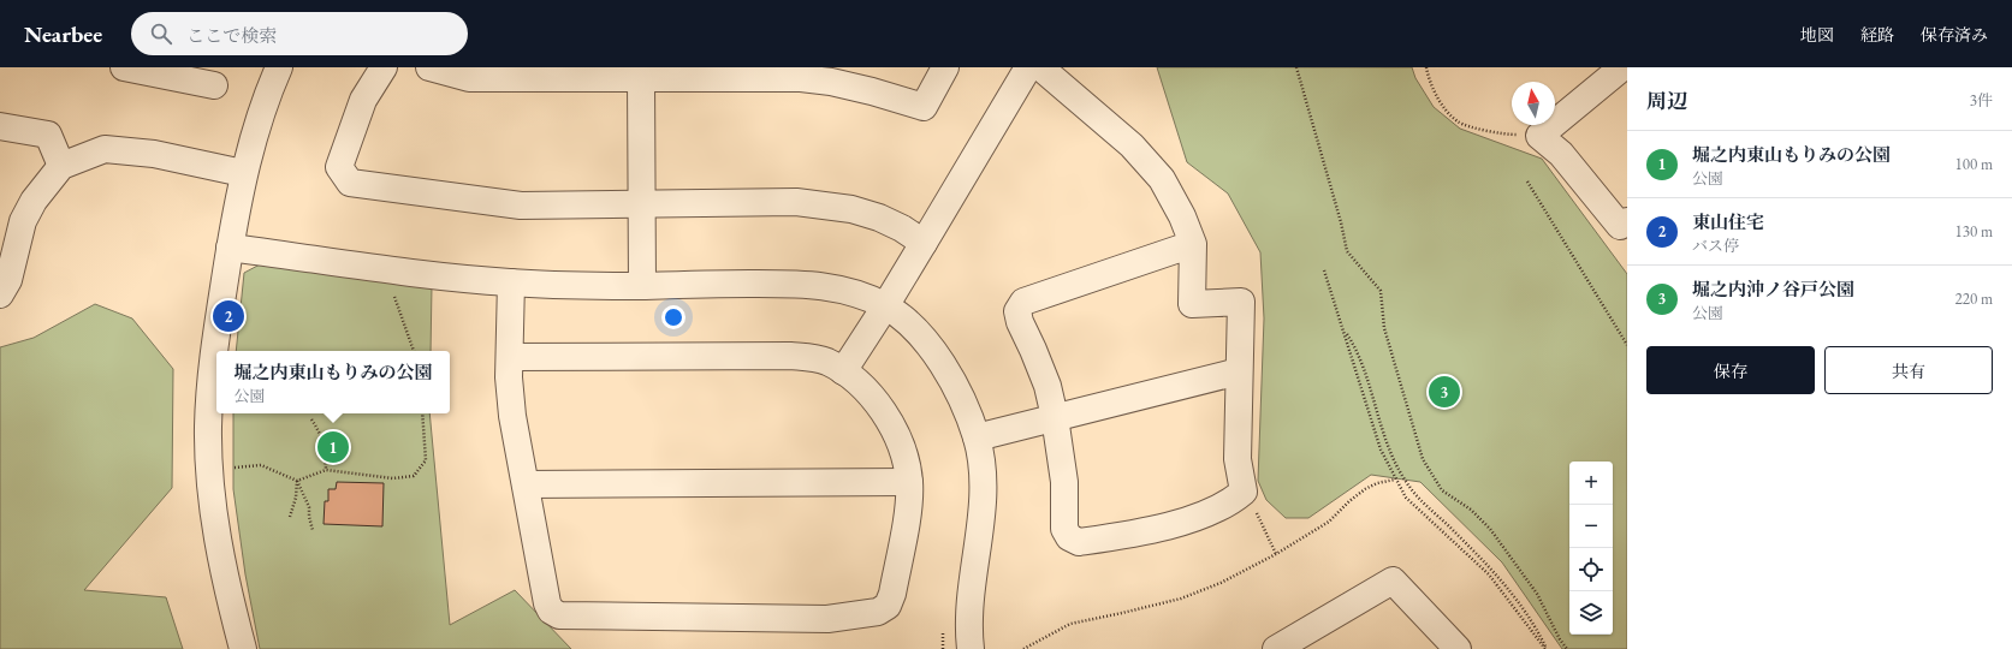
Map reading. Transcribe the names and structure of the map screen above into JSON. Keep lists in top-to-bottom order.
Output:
{
  "north": "top",
  "page": {
    "header": "Nearbee",
    "search": "ここで検索",
    "nav": ["地図", "経路", "保存済み"],
    "heading": ["周辺", "3件"],
    "list": [
      {
        "mark": "1",
        "name": "堀之内東山もりみの公園",
        "note": "公園",
        "value": "100 m"
      },
      {
        "mark": "2",
        "name": "東山住宅",
        "note": "バス停",
        "value": "130 m"
      },
      {
        "mark": "3",
        "name": "堀之内沖ノ谷戸公園",
        "note": "公園",
        "value": "220 m"
      }
    ],
    "pins": ["2", "3", "1"],
    "buttons": ["保存", "共有"],
    "popup": ["堀之内東山もりみの公園", "公園"],
    "map_buttons": ["+", "−"]
  }
}
